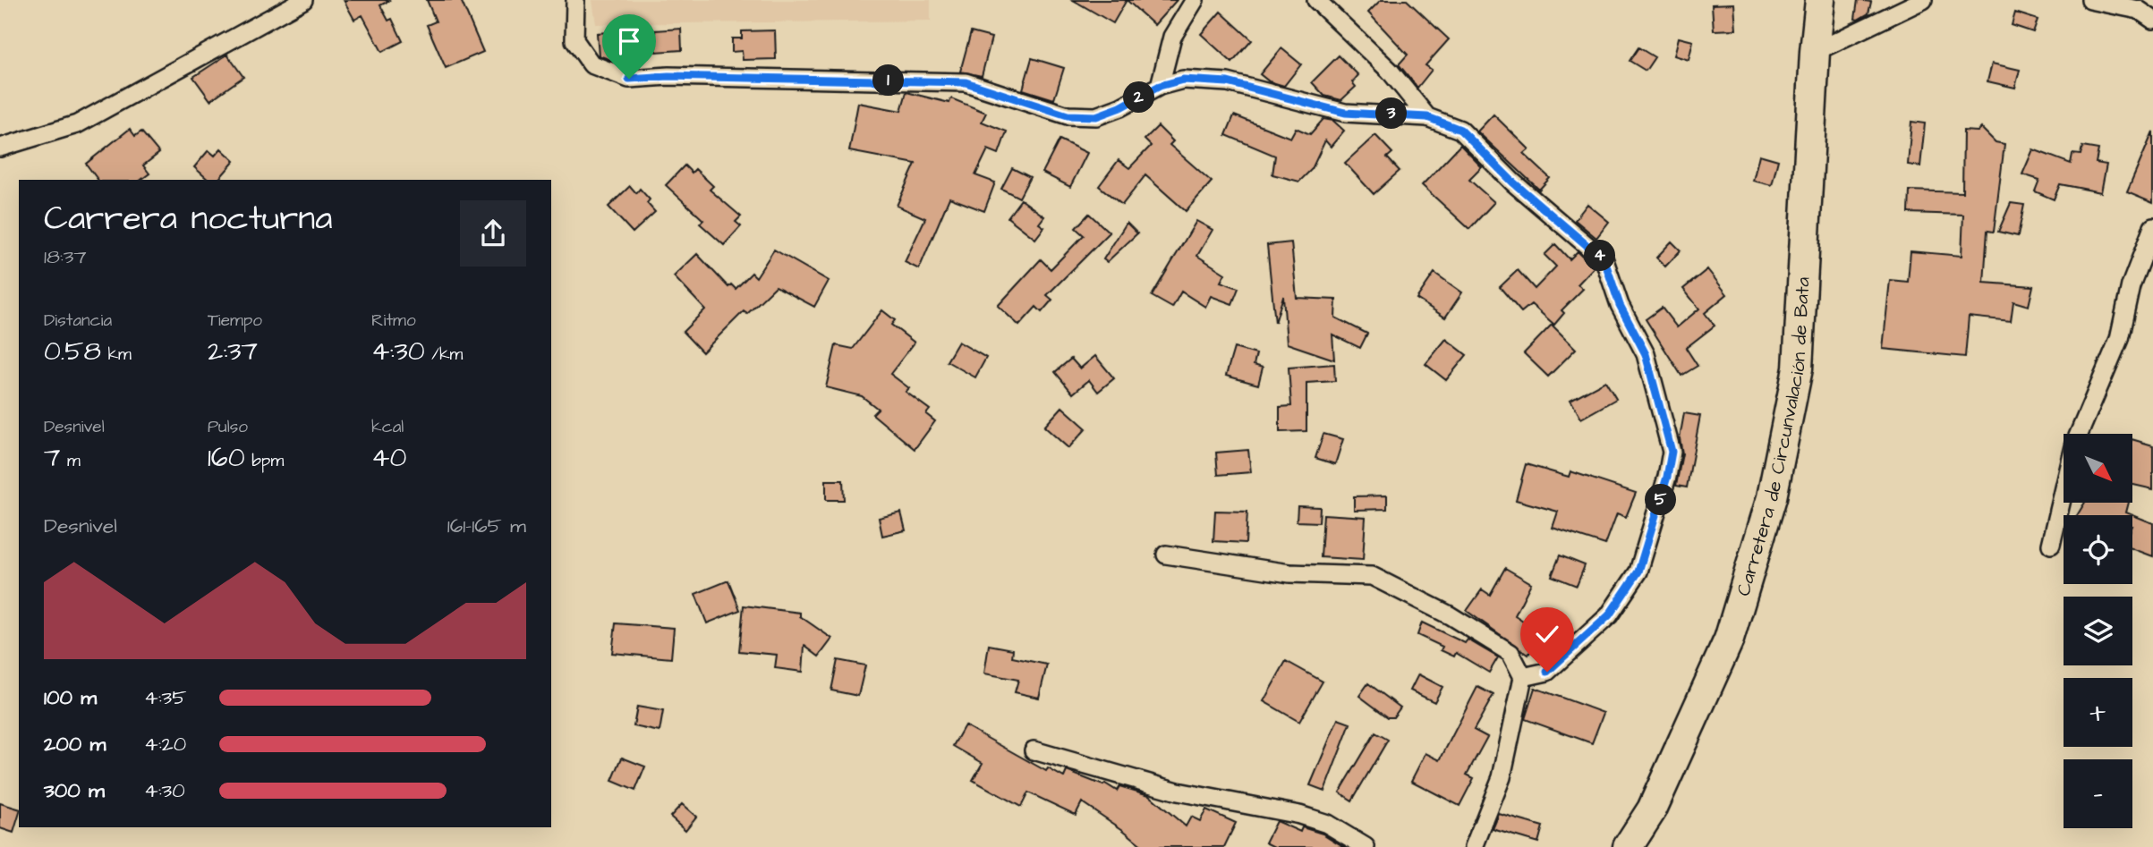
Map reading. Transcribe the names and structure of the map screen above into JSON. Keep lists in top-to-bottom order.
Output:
{
  "streets": {
    "main road": ["Carretera de Circunvalación de Bata"]
  },
  "north": "bottom right",
  "page": {
    "pins": [
      "1",
      "2",
      "3",
      "4",
      "5"
    ],
    "heading": ["Carrera nocturna", "18:37"],
    "stats": [
      ["Distancia", "0.58 km"],
      ["Tiempo", "2:37"],
      ["Ritmo", "4:30 /km"],
      ["Desnivel", "7 m"],
      ["Pulso", "160 bpm"],
      ["kcal", "40"]
    ],
    "map_buttons": ["+", "−"],
    "chart": ["Desnivel", "161–165 m"],
    "list": [
      {
        "name": "100 m",
        "note": "4:35"
      },
      {
        "name": "200 m",
        "note": "4:20"
      },
      {
        "name": "300 m",
        "note": "4:30"
      }
    ]
  }
}
